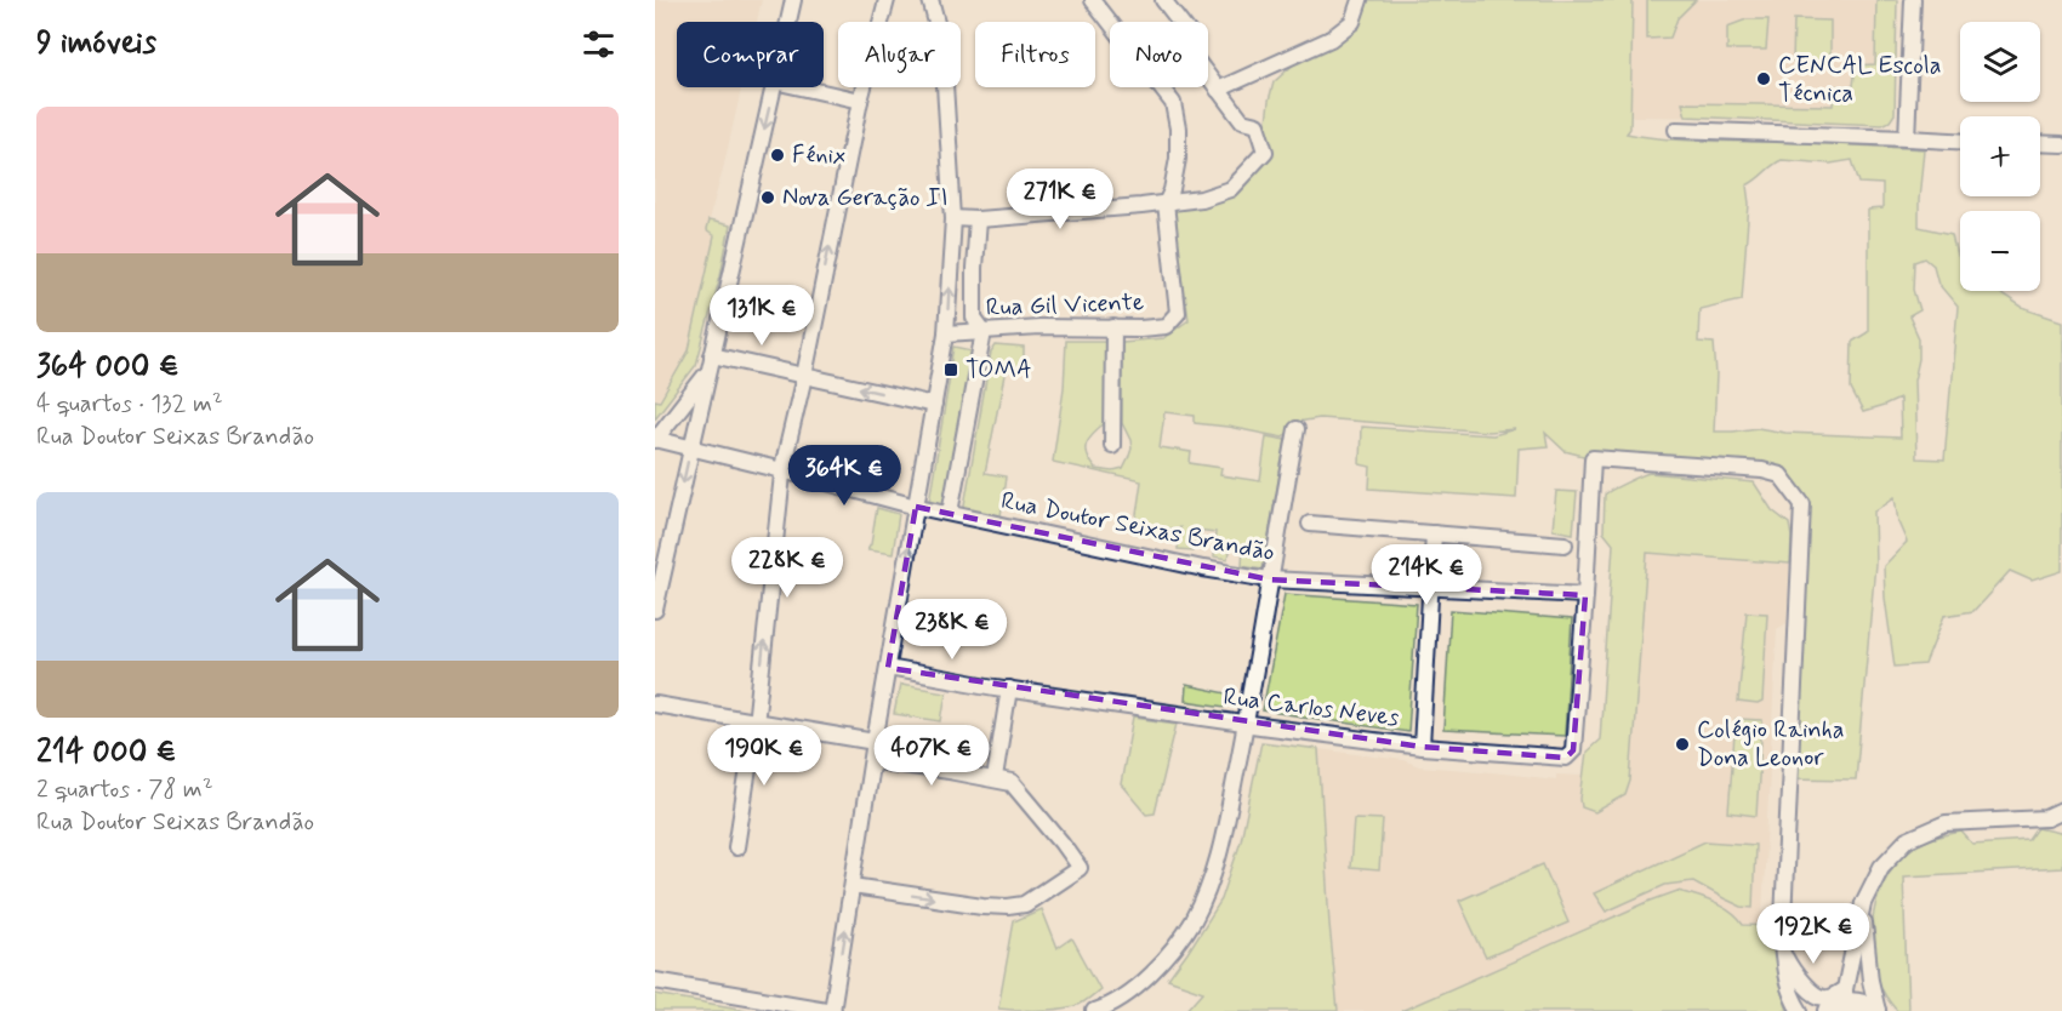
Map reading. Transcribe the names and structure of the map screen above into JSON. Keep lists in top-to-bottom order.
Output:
{
  "streets": {
    "street": ["Rua Gil Vicente", "Rua Doutor Seixas Brandão", "Rua Carlos Neves"]
  },
  "crossings": [
    ["Rua Doutor Seixas Brandão", "Rua Carlos Neves"]
  ],
  "places": {
    "other": [
      "CENCAL Escola Técnica",
      "Fénix",
      "Nova Geração II",
      "Colégio Rainha Dona Leonor"
    ],
    "transit": ["TOMA"]
  },
  "page": {
    "heading": "9 imóveis",
    "map_buttons": ["+", "−"],
    "chip": [
      "Comprar",
      "Alugar",
      "Filtros",
      "Novo"
    ],
    "list": [
      {
        "name": "364 000 €",
        "note": "4 quartos · 132 m² · Rua Doutor Seixas Brandão"
      },
      {
        "name": "214 000 €",
        "note": "2 quartos · 78 m² · Rua Doutor Seixas Brandão"
      }
    ],
    "price": [
      "271K €",
      "131K €",
      "364K €",
      "228K €",
      "214K €",
      "238K €",
      "190K €",
      "407K €",
      "192K €"
    ]
  }
}
